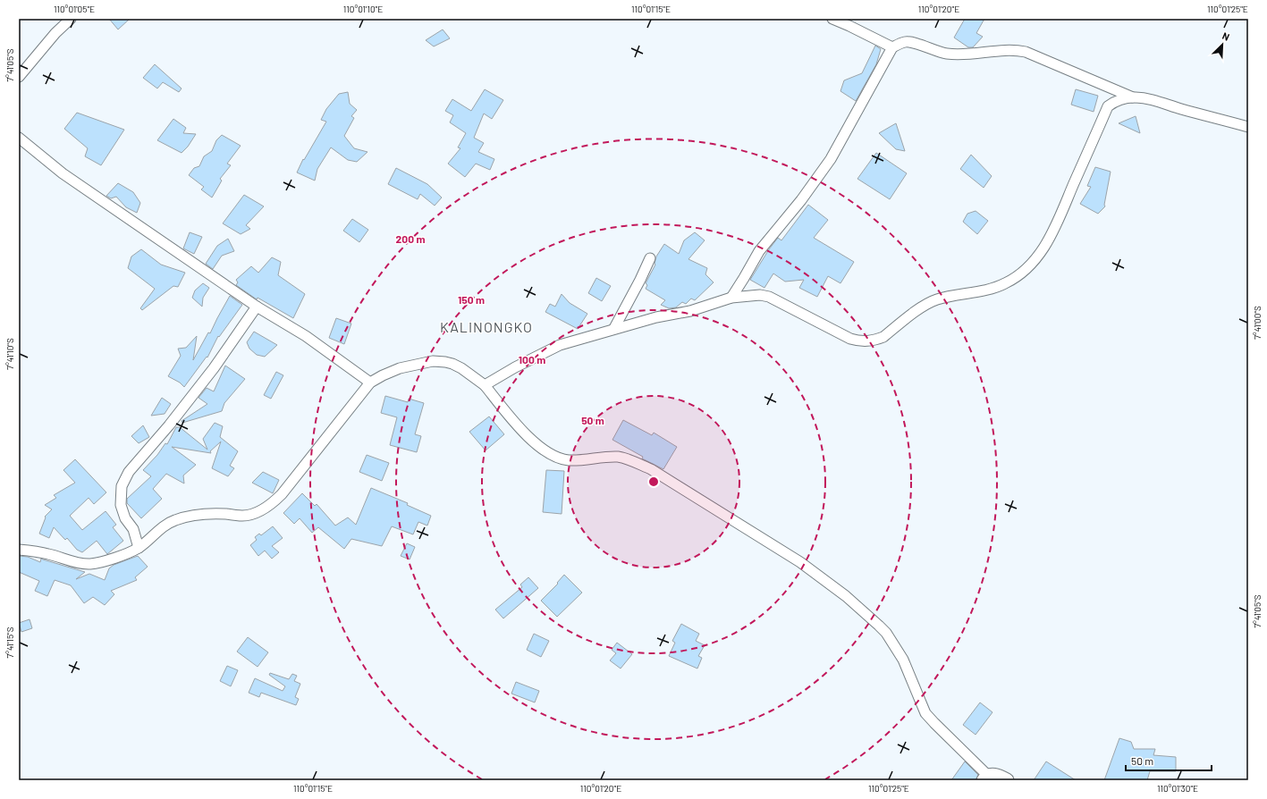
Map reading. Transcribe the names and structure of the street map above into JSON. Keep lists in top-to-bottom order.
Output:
{
  "districts": ["KALINONGKO"],
  "scale_bar": "50 m",
  "north": "top right",
  "coordinates": [
    "110°01'05\"E",
    "110°01'10\"E",
    "110°01'15\"E",
    "110°01'20\"E",
    "110°01'25\"E",
    "7°41'05\"S",
    "7°41'00\"S",
    "7°41'10\"S",
    "7°41'15\"S",
    "110°01'30\"E"
  ],
  "rings": [
    "200 m",
    "150 m",
    "100 m",
    "50 m"
  ]
}
